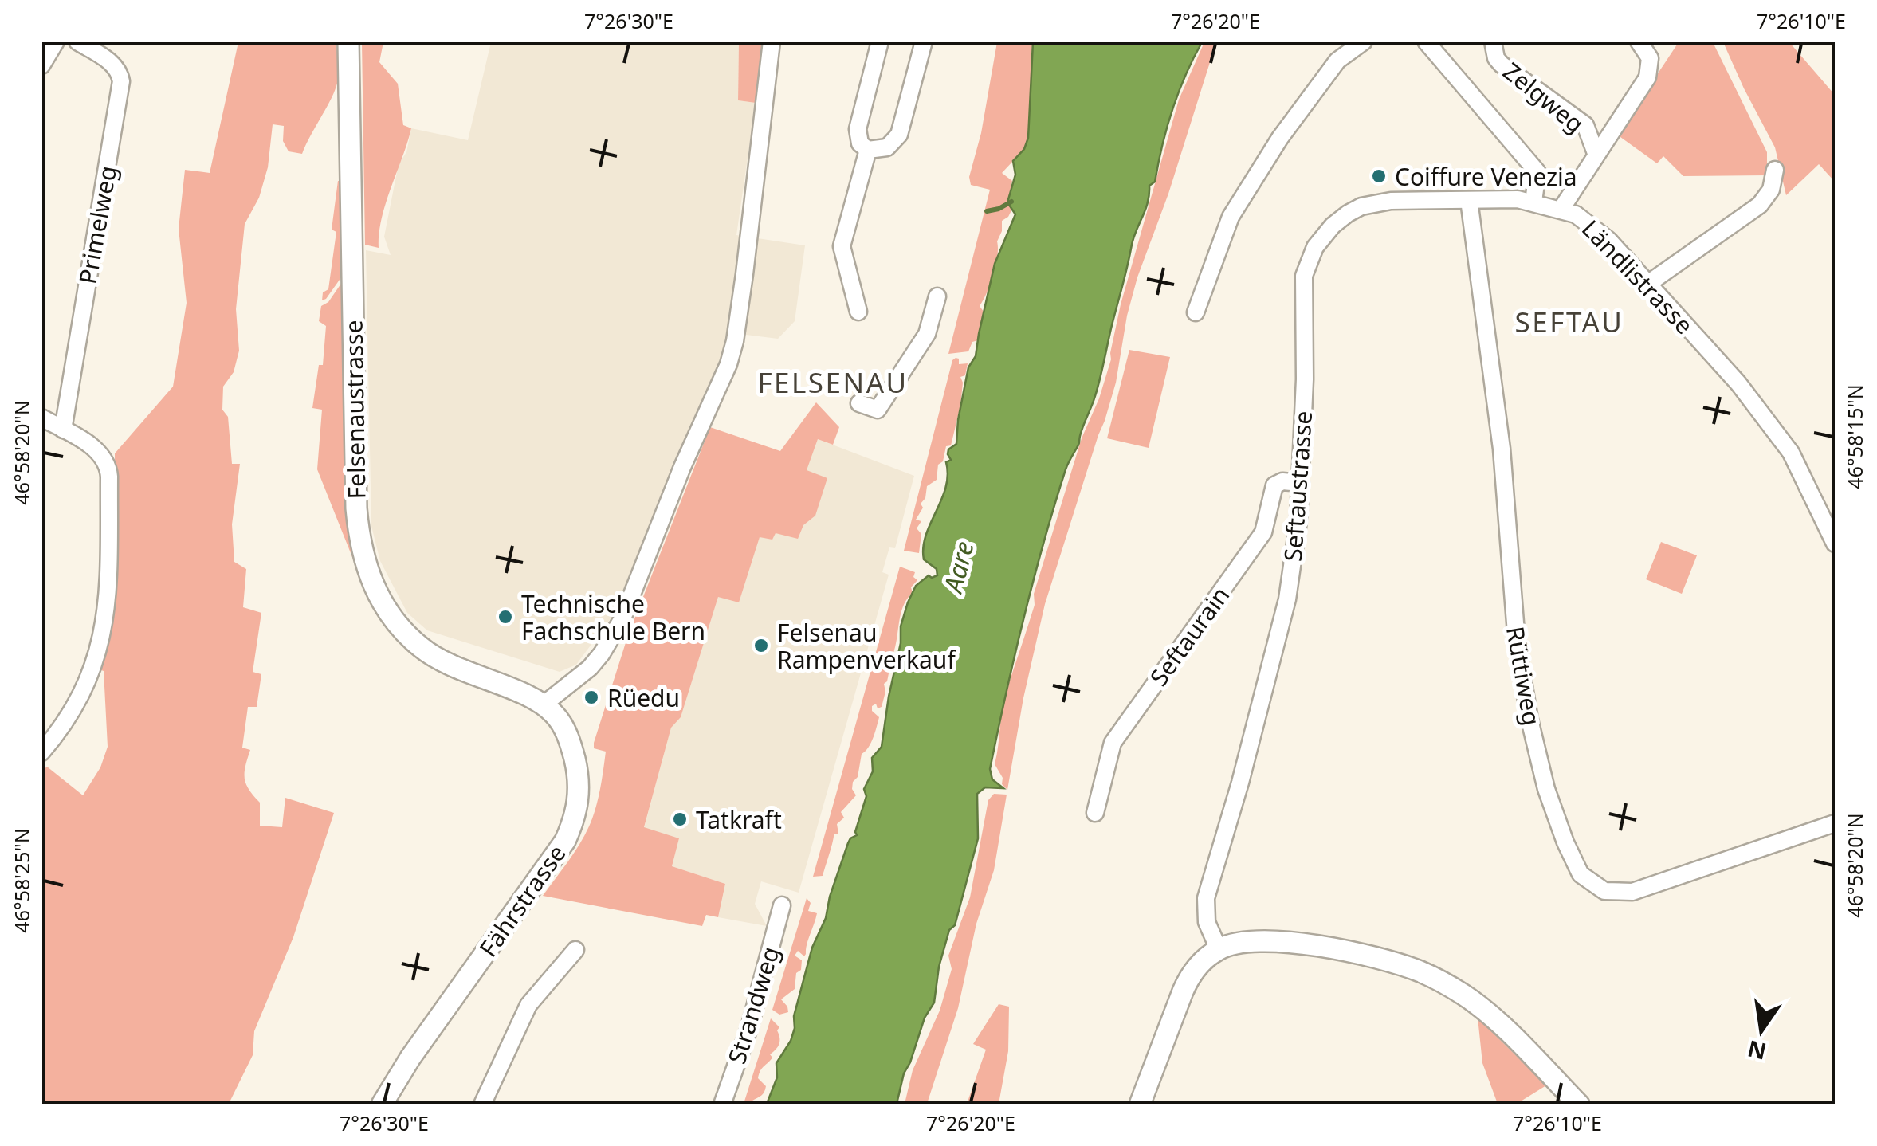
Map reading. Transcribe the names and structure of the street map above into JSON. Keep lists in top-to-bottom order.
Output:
{
  "streets": {
    "street": [
      "Zelgweg",
      "Primelweg",
      "Ländlistrasse",
      "Felsenaustrasse",
      "Seftaustrasse",
      "Seftaurain",
      "Rüttiweg",
      "Fährstrasse",
      "Strandweg"
    ]
  },
  "crossings": [
    ["Zelgweg", "Ländlistrasse"],
    ["Ländlistrasse", "Seftaustrasse"],
    ["Felsenaustrasse", "Fährstrasse"],
    ["Seftaustrasse", "Seftaurain"],
    ["Seftaustrasse", "Rüttiweg"]
  ],
  "districts": ["SEFTAU", "FELSENAU"],
  "water": ["Aare"],
  "places": [
    "Coiffure Venezia",
    "Technische Fachschule Bern",
    "Felsenau Rampenverkauf",
    "Rüedu",
    "Tatkraft"
  ],
  "north": "bottom",
  "coordinates": [
    "7°26'30\"E",
    "7°26'20\"E",
    "7°26'10\"E",
    "46°58'15\"N",
    "46°58'20\"N",
    "46°58'25\"N"
  ]
}
